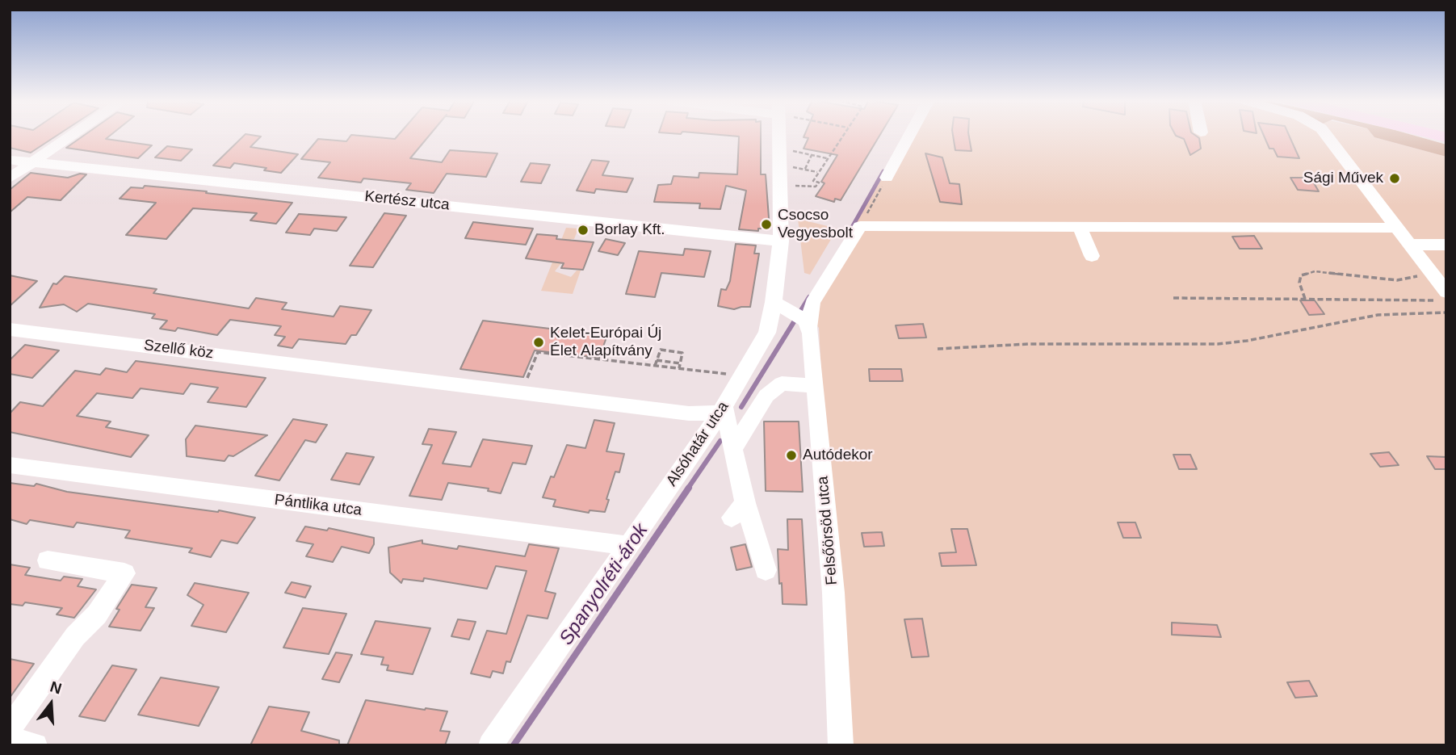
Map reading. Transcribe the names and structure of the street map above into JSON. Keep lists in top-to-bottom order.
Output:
{
  "streets": {
    "street": [
      "Kertész utca",
      "Szellő köz",
      "Alsóhatár utca",
      "Pántlika utca",
      "Felsőörsöd utca"
    ]
  },
  "crossings": [
    ["Kertész utca", "Alsóhatár utca"],
    ["Szellő köz", "Alsóhatár utca"],
    ["Alsóhatár utca", "Pántlika utca"]
  ],
  "water": ["Spanyolréti-árok"],
  "places": [
    "Sági Művek",
    "Csocso Vegyesbolt",
    "Borlay Kft.",
    "Kelet-Európai Új Élet Alapítvány",
    "Autódekor"
  ],
  "north": "top"
}
